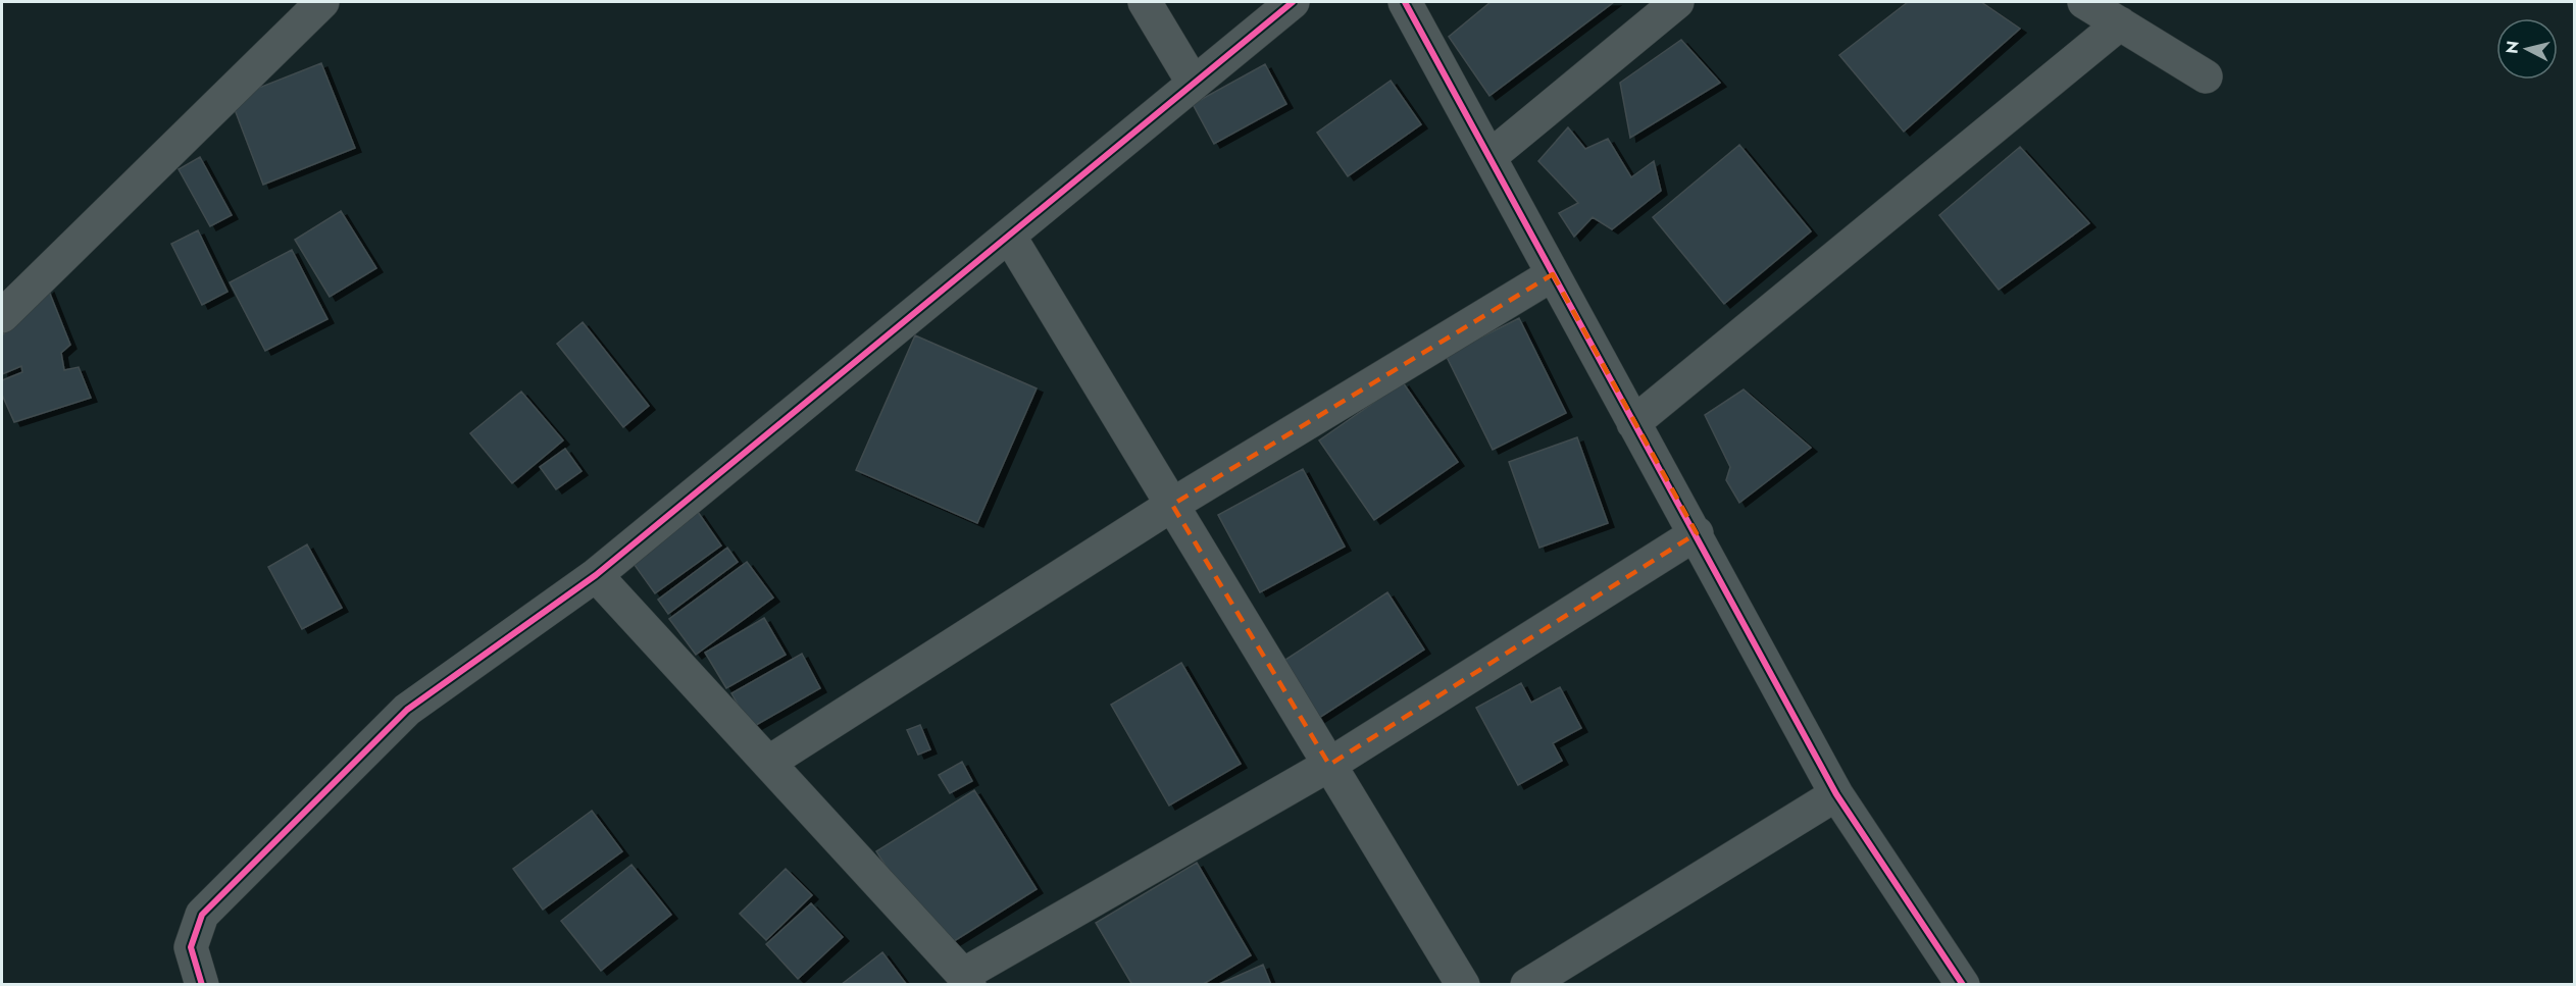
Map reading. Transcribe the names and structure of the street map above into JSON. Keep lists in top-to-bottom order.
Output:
{
  "north": "left"
}
